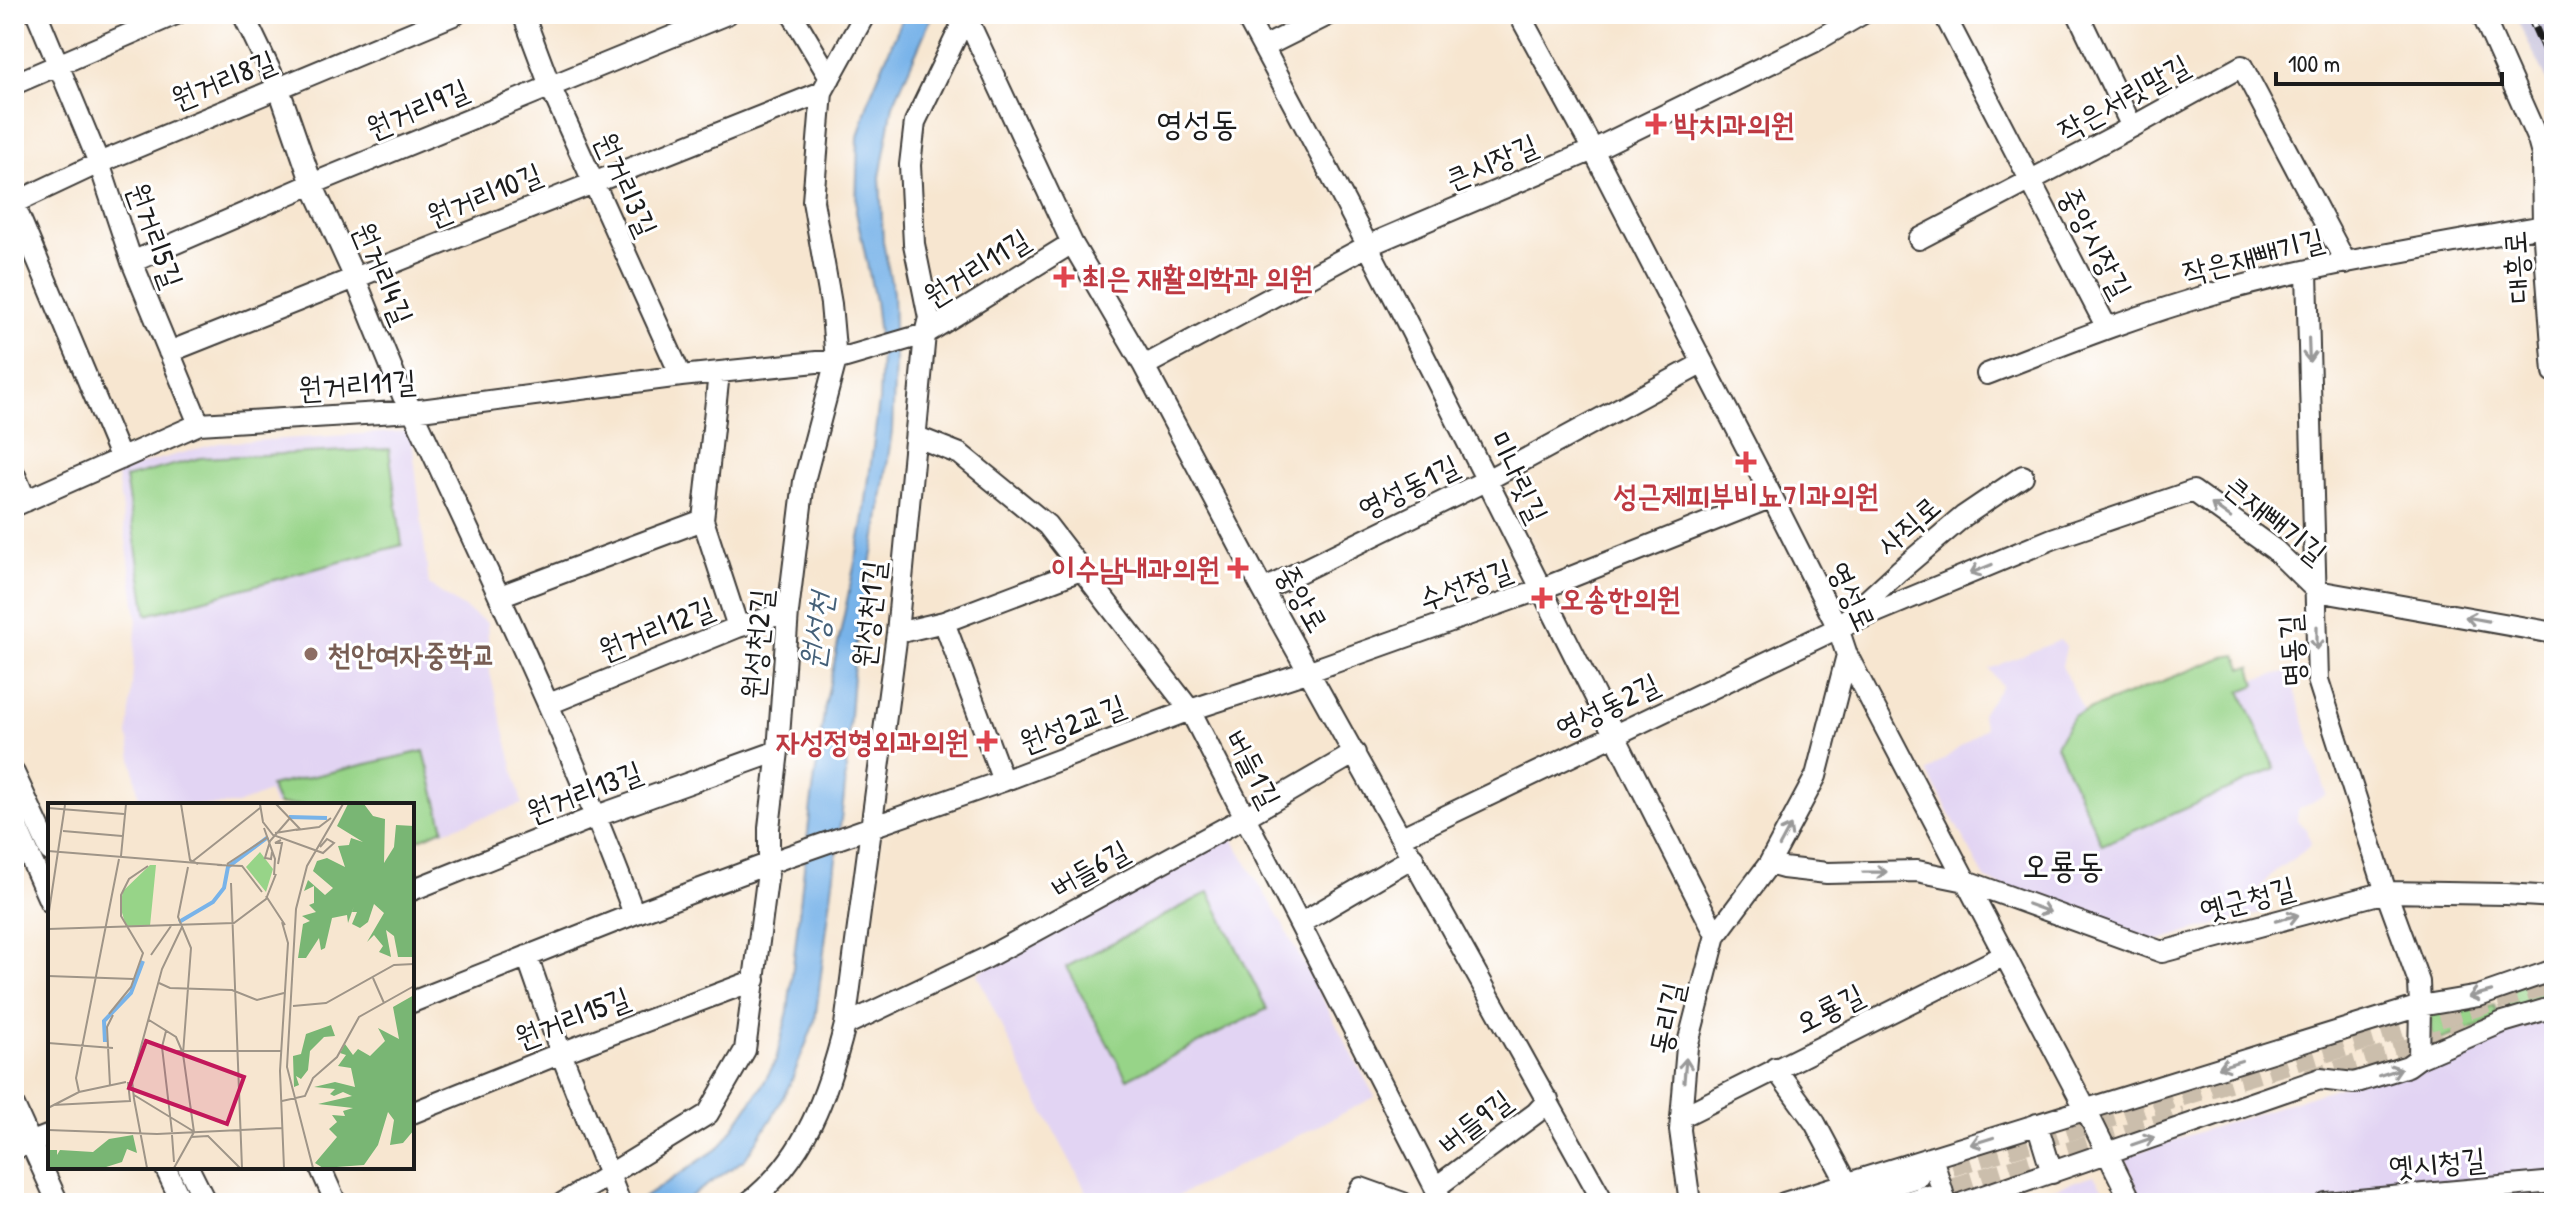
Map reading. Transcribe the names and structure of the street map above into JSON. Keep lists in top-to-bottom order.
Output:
{
  "streets": {
    "street": [
      "원거리8길",
      "작은서릿말길",
      "원거리9길",
      "큰시장길",
      "원거리3길",
      "원거리10길",
      "원거리5길",
      "중앙시장길",
      "작은재빼기길",
      "원거리11길",
      "대흥로",
      "원거리4길",
      "미나릿길",
      "영성동1길",
      "큰재빼기길",
      "사직로",
      "수선정길",
      "영성로",
      "중앙로",
      "원성천1길",
      "원거리12길",
      "원성천2길",
      "명동길",
      "영성동2길",
      "원성2교길",
      "버들1길",
      "원거리13길",
      "버들6길",
      "옛군청길",
      "오룡길",
      "원거리15길",
      "동리길",
      "버들9길",
      "옛시청길"
    ]
  },
  "crossings": [
    ["원거리8길", "원거리5길"],
    ["원거리8길", "원거리11길"],
    ["원거리8길", "원거리4길"],
    ["작은서릿말길", "중앙시장길"],
    ["작은서릿말길", "작은재빼기길"],
    ["원거리9길", "원거리3길"],
    ["원거리9길", "원거리5길"],
    ["원거리9길", "원거리4길"],
    ["큰시장길", "미나릿길"],
    ["큰시장길", "영성로"],
    ["큰시장길", "중앙로"],
    ["원거리3길", "원거리10길"],
    ["원거리3길", "원거리11길"],
    ["원거리10길", "원거리5길"],
    ["원거리10길", "원거리4길"],
    ["원거리10길", "원성천2길"],
    ["원거리5길", "원거리11길"],
    ["중앙시장길", "작은재빼기길"],
    ["작은재빼기길", "대흥로"],
    ["작은재빼기길", "명동길"],
    ["원거리11길", "원거리4길"],
    ["원거리11길", "중앙로"],
    ["원거리11길", "원성천1길"],
    ["원거리11길", "원성천2길"],
    ["원거리4길", "원거리12길"],
    ["원거리4길", "원거리13길"],
    ["미나릿길", "영성동1길"],
    ["미나릿길", "수선정길"],
    ["미나릿길", "영성동2길"],
    ["미나릿길", "동리길"],
    ["영성동1길", "영성로"],
    ["영성동1길", "중앙로"],
    ["큰재빼기길", "사직로"],
    ["큰재빼기길", "영성로"],
    ["큰재빼기길", "명동길"],
    ["큰재빼기길", "영성동2길"],
    ["사직로", "영성로"],
    ["사직로", "영성동2길"],
    ["수선정길", "영성로"],
    ["수선정길", "중앙로"],
    ["수선정길", "원성2교길"],
    ["영성로", "영성동2길"],
    ["영성로", "옛군청길"],
    ["영성로", "오룡길"],
    ["영성로", "동리길"],
    ["중앙로", "원성천1길"],
    ["중앙로", "영성동2길"],
    ["중앙로", "원성2교길"],
    ["중앙로", "버들6길"],
    ["중앙로", "버들9길"],
    ["원성천1길", "원성2교길"],
    ["원성천1길", "버들1길"],
    ["원성천1길", "버들6길"],
    ["원거리12길", "원성천2길"],
    ["원성천2길", "원성2교길"],
    ["원성천2길", "원거리13길"],
    ["원성천2길", "원거리15길"],
    ["명동길", "옛군청길"],
    ["원성2교길", "버들1길"],
    ["버들1길", "버들6길"],
    ["버들1길", "버들9길"],
    ["오룡길", "동리길"]
  ],
  "one_way": ["큰재빼기길", "명동길", "동리길"],
  "districts": ["영성동", "오룡동"],
  "water": ["원성천"],
  "places": {
    "health": [
      "박치과의원",
      "최은 재활의학과 의원",
      "성근제피부비뇨기과의원",
      "이수남내과의원",
      "오송한의원",
      "자성정형외과의원"
    ],
    "other": ["천안여자중학교"]
  },
  "scale_bar": "100 m"
}
